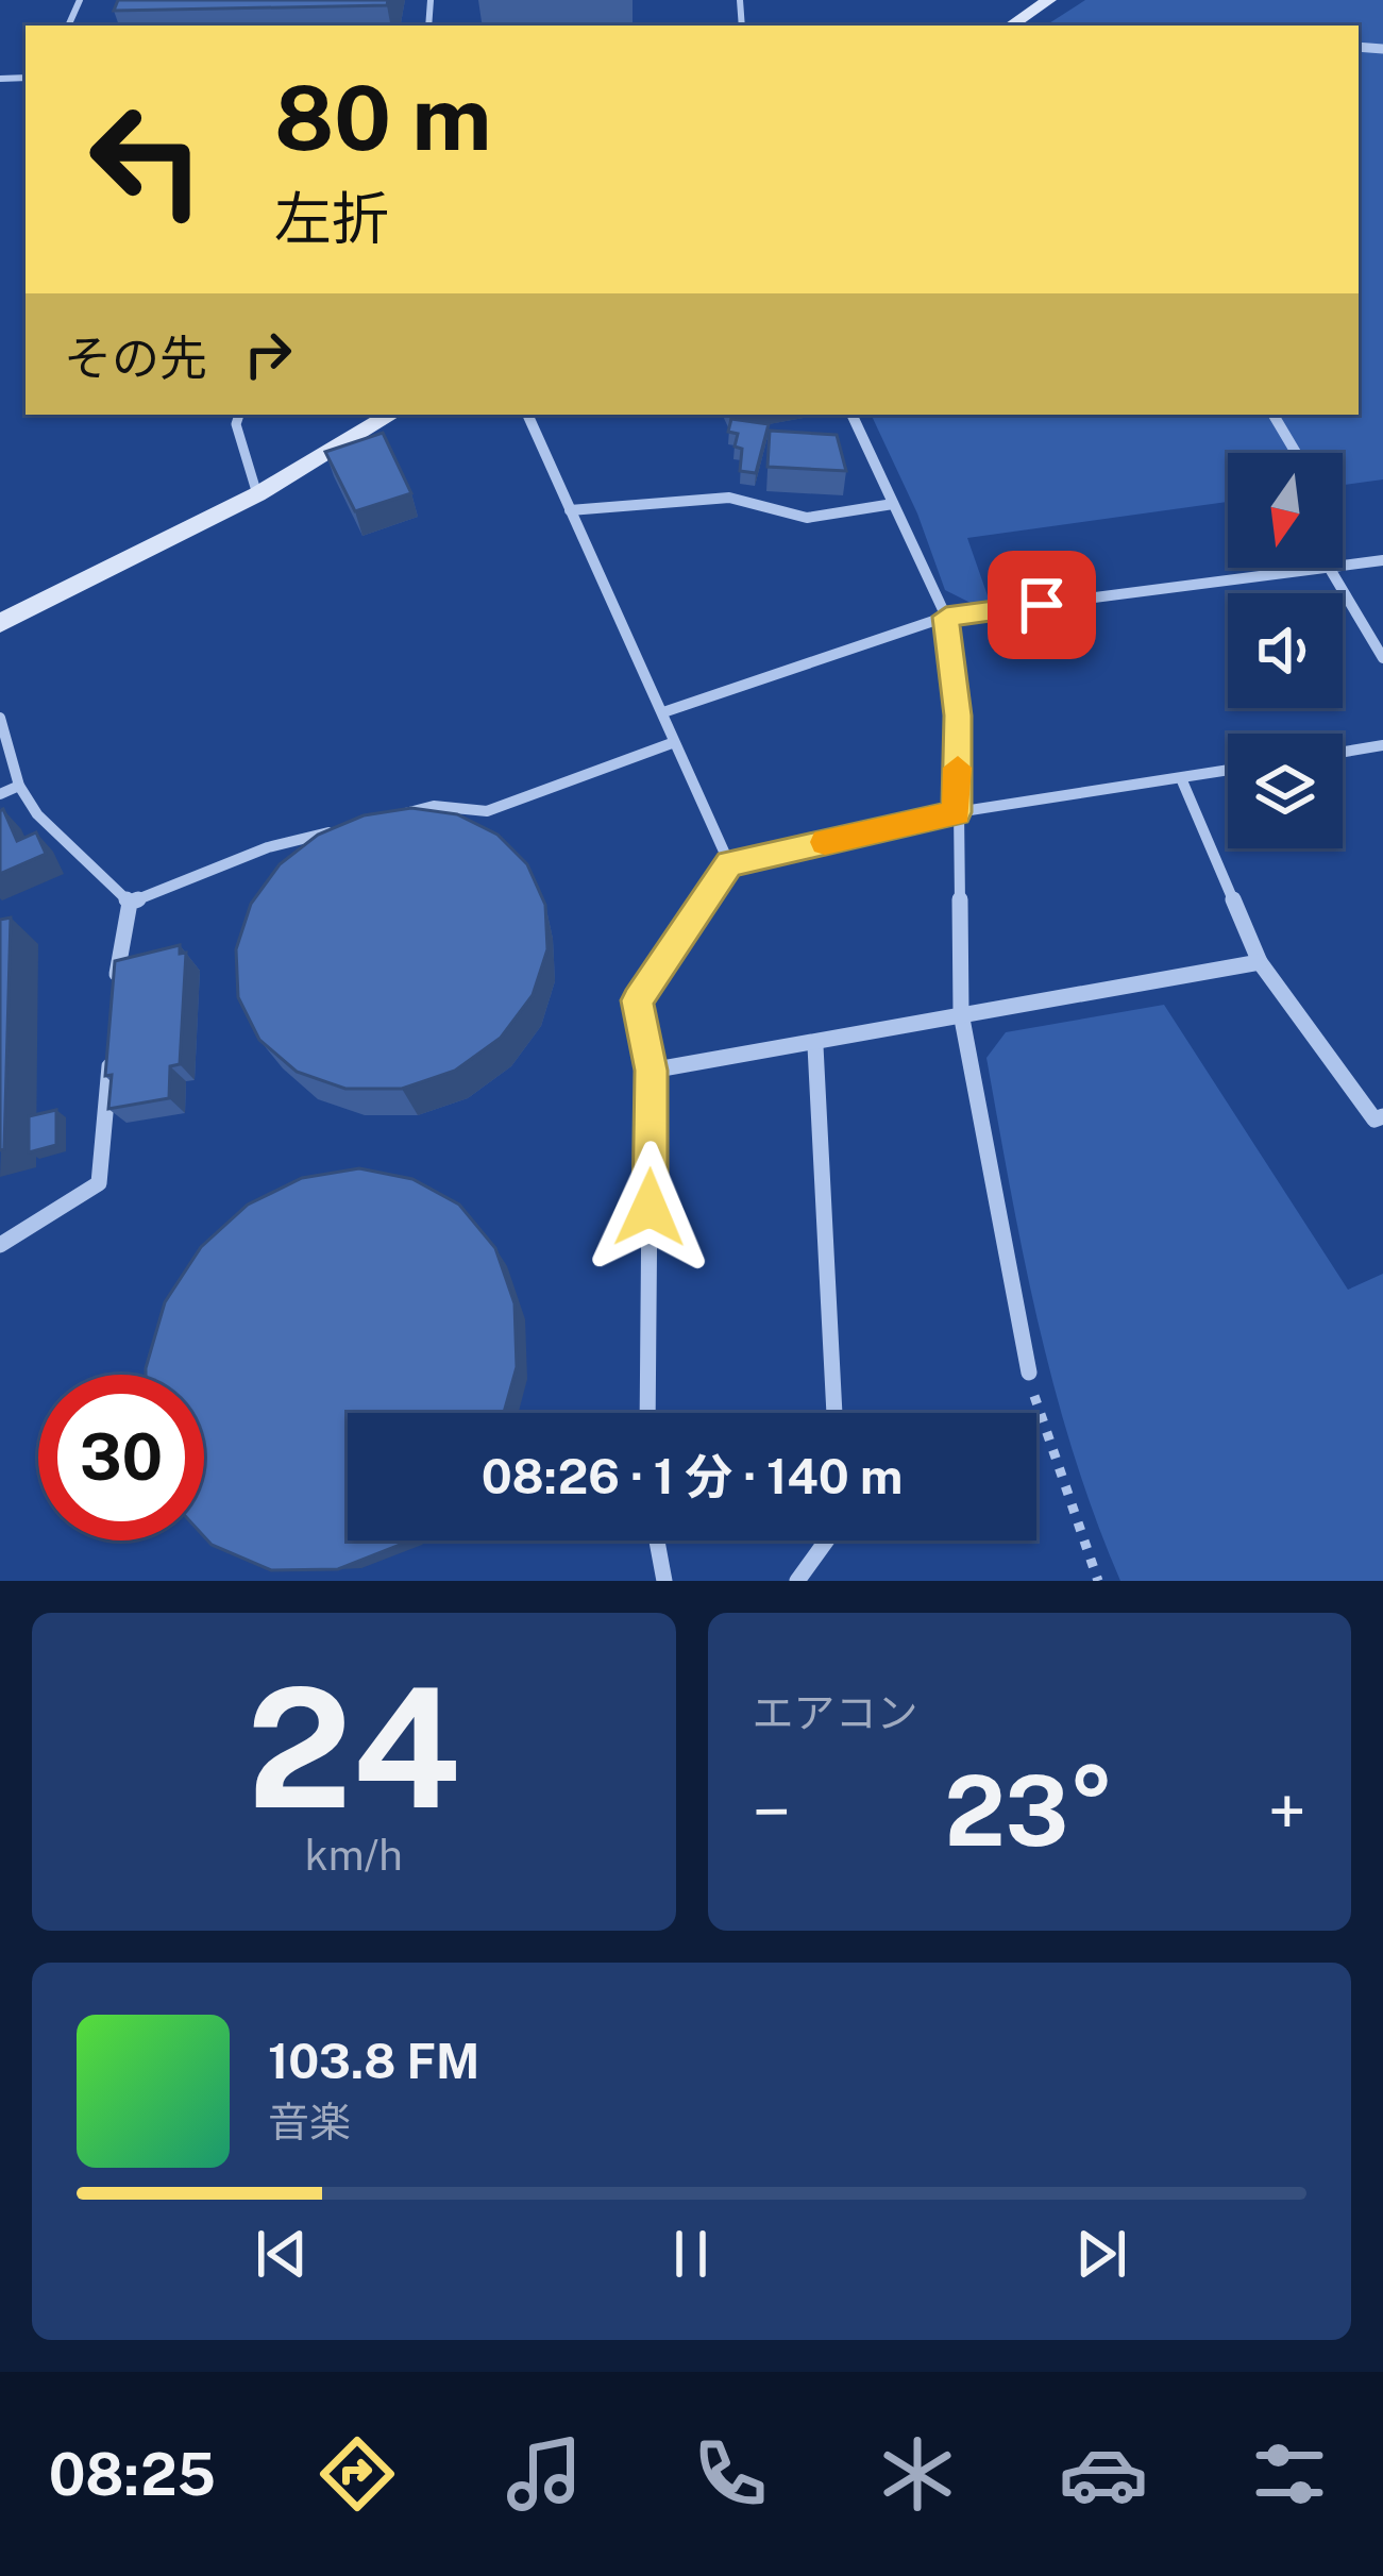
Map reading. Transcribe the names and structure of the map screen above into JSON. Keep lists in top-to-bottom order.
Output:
{
  "north": "bottom",
  "page": {
    "turn": ["80 m", "左折"],
    "then": "その先",
    "limit": "30",
    "trip": "08:26 · 1 分 · 140 m",
    "tile": [
      ["24", "km/h"],
      "エアコン"
    ],
    "heat": ["−", "23°", "+"],
    "song": ["103.8 FM", "音楽"],
    "tabs": "08:25"
  }
}
